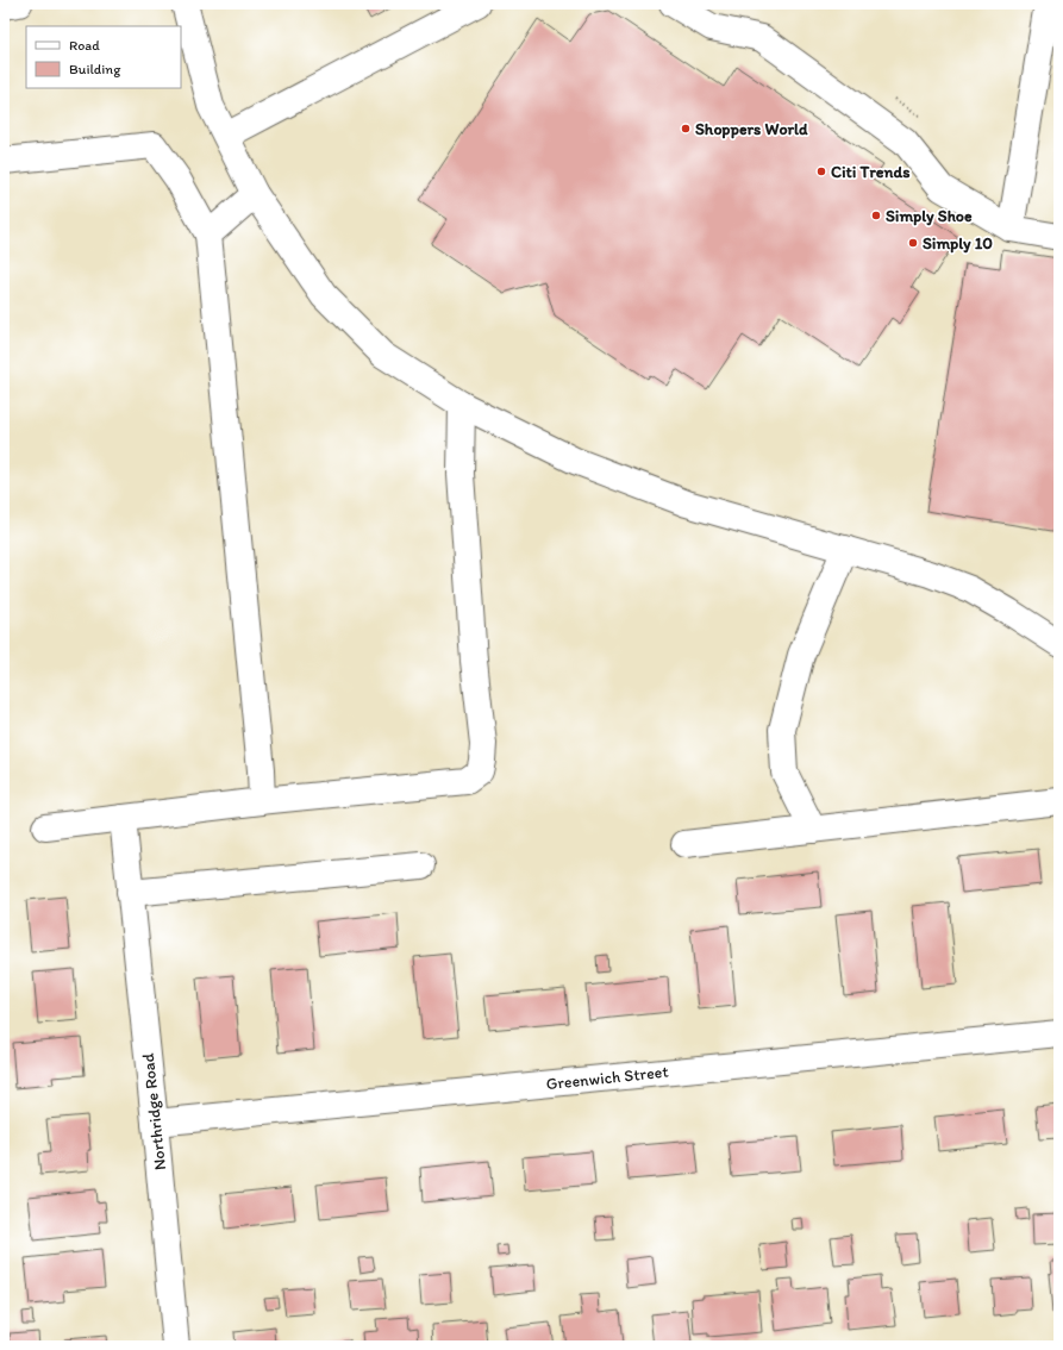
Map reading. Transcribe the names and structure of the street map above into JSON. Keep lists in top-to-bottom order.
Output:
{
  "streets": {
    "street": ["Greenwich Street", "Northridge Road"]
  },
  "crossings": [
    ["Greenwich Street", "Northridge Road"]
  ],
  "places": [
    "Shoppers World",
    "Citi Trends",
    "Simply Shoe",
    "Simply 10"
  ],
  "legend": ["Road", "Building"]
}
